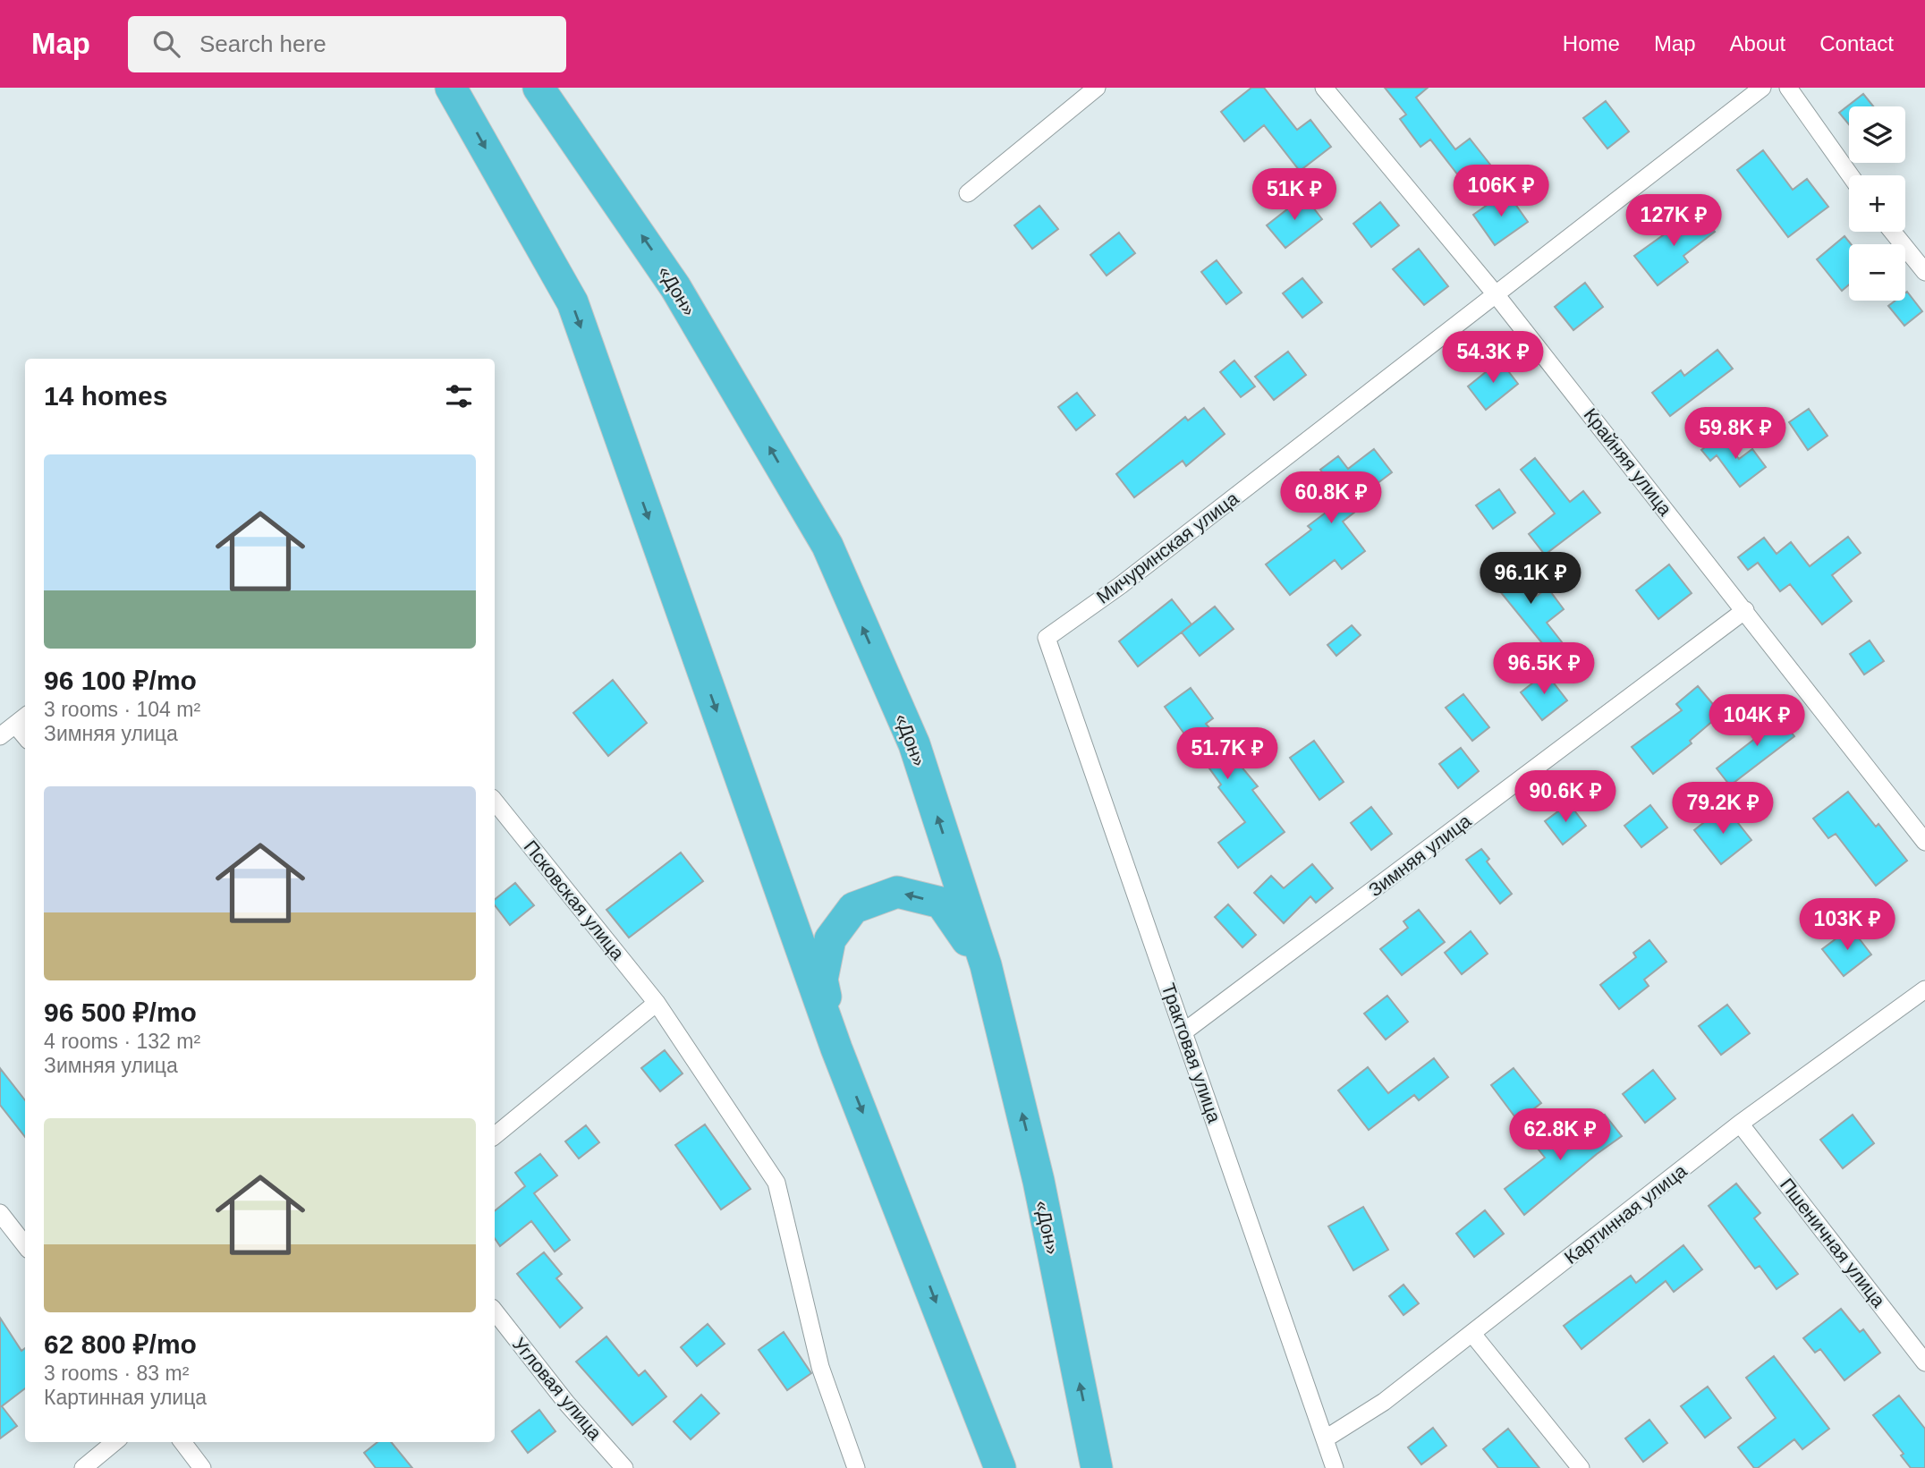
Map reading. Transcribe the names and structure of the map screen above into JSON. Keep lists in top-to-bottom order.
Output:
{
  "streets": {
    "highway": ["«Дон»"],
    "street": [
      "Крайняя улица",
      "Мичуринская улица",
      "Зимняя улица",
      "Псковская улица",
      "Трактовая улица",
      "Картинная улица",
      "Пшеничная улица",
      "Угловая улица"
    ]
  },
  "crossings": [
    ["Крайняя улица", "Мичуринская улица"],
    ["Крайняя улица", "Зимняя улица"],
    ["Мичуринская улица", "Трактовая улица"],
    ["Зимняя улица", "Трактовая улица"],
    ["Трактовая улица", "Картинная улица"],
    ["Картинная улица", "Пшеничная улица"]
  ],
  "page": {
    "header": "Map",
    "search": "Search here",
    "nav": [
      "Home",
      "Map",
      "About",
      "Contact"
    ],
    "map_buttons": ["+", "−"],
    "price": [
      "106K ₽",
      "51K ₽",
      "127K ₽",
      "54.3K ₽",
      "59.8K ₽",
      "60.8K ₽",
      "96.1K ₽",
      "96.5K ₽",
      "104K ₽",
      "51.7K ₽",
      "90.6K ₽",
      "79.2K ₽",
      "103K ₽",
      "62.8K ₽"
    ],
    "heading": "14 homes",
    "list": [
      {
        "name": "96 100 ₽/mo",
        "note": "3 rooms · 104 m² · Зимняя улица"
      },
      {
        "name": "96 500 ₽/mo",
        "note": "4 rooms · 132 m² · Зимняя улица"
      },
      {
        "name": "62 800 ₽/mo",
        "note": "3 rooms · 83 m² · Картинная улица"
      }
    ]
  }
}
